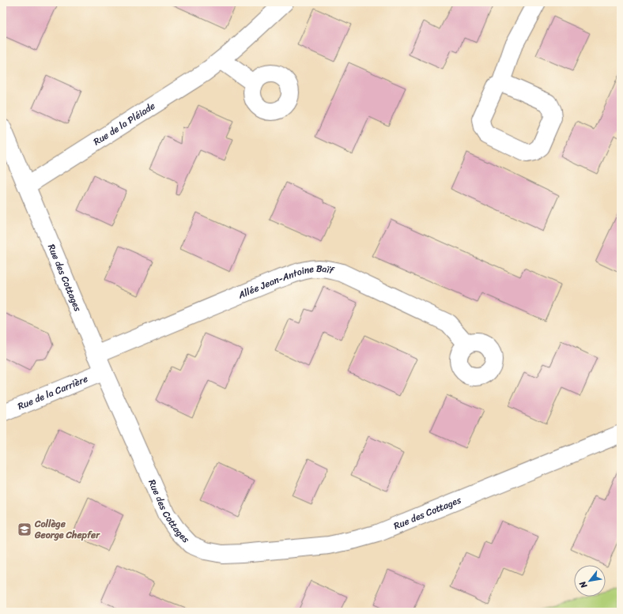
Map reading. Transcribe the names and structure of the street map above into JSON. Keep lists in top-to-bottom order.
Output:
{
  "streets": {
    "street": [
      "Rue de la Pléiade",
      "Rue des Cottages",
      "Allée Jean-Antoine Baïf",
      "Rue de la Carrière"
    ]
  },
  "crossings": [
    ["Rue de la Pléiade", "Rue des Cottages"],
    ["Rue des Cottages", "Allée Jean-Antoine Baïf"],
    ["Rue des Cottages", "Rue de la Carrière"]
  ],
  "places": {
    "school or university": ["Collège George Chepfer"]
  },
  "north": "bottom left"
}
